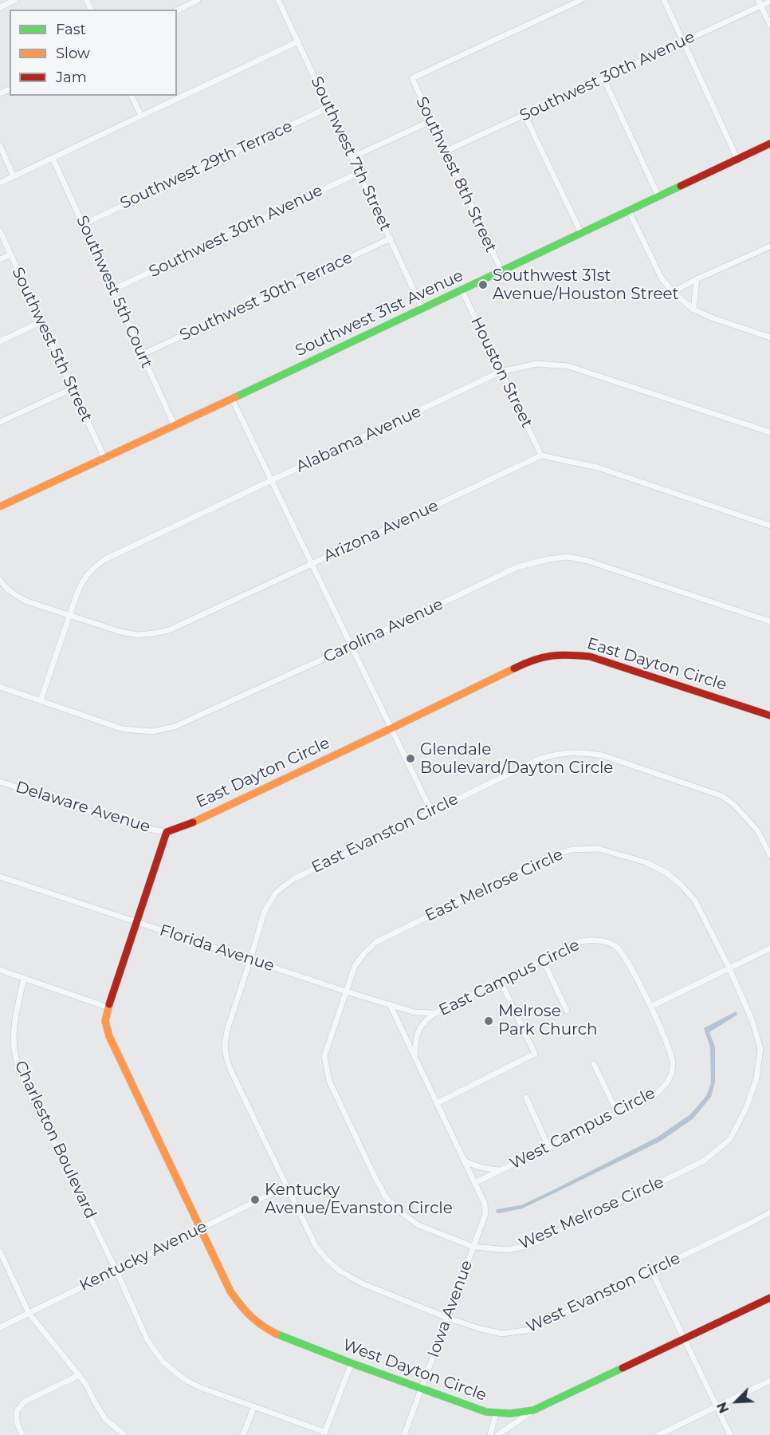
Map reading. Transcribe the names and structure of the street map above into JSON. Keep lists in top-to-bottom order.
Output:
{
  "streets": {
    "street": [
      "Southwest 30th Avenue",
      "Southwest 7th Street",
      "Southwest 29th Terrace",
      "Southwest 8th Street",
      "Southwest 5th Court",
      "Southwest 30th Terrace",
      "Southwest 31st Avenue",
      "Southwest 5th Street",
      "Houston Street",
      "Alabama Avenue",
      "Arizona Avenue",
      "Carolina Avenue",
      "East Dayton Circle",
      "Delaware Avenue",
      "East Evanston Circle",
      "East Melrose Circle",
      "Florida Avenue",
      "East Campus Circle",
      "West Campus Circle",
      "Charleston Boulevard",
      "West Melrose Circle",
      "Kentucky Avenue",
      "West Evanston Circle",
      "Iowa Avenue",
      "West Dayton Circle"
    ]
  },
  "crossings": [
    ["Southwest 30th Avenue", "Southwest 7th Street"],
    ["Southwest 30th Avenue", "Southwest 8th Street"],
    ["Southwest 30th Avenue", "Southwest 5th Court"],
    ["Southwest 7th Street", "Southwest 29th Terrace"],
    ["Southwest 7th Street", "Southwest 30th Terrace"],
    ["Southwest 7th Street", "Southwest 31st Avenue"],
    ["Southwest 29th Terrace", "Southwest 5th Court"],
    ["Southwest 8th Street", "Southwest 31st Avenue"],
    ["Southwest 5th Court", "Southwest 30th Terrace"],
    ["Southwest 5th Court", "Southwest 31st Avenue"],
    ["Southwest 31st Avenue", "Southwest 5th Street"],
    ["Southwest 31st Avenue", "Houston Street"],
    ["Houston Street", "Alabama Avenue"],
    ["Houston Street", "Arizona Avenue"],
    ["Alabama Avenue", "Arizona Avenue"],
    ["Alabama Avenue", "Carolina Avenue"],
    ["East Dayton Circle", "Delaware Avenue"],
    ["East Evanston Circle", "Florida Avenue"],
    ["East Evanston Circle", "Kentucky Avenue"],
    ["East Evanston Circle", "West Evanston Circle"],
    ["East Melrose Circle", "Florida Avenue"],
    ["East Melrose Circle", "West Melrose Circle"],
    ["Florida Avenue", "East Campus Circle"],
    ["East Campus Circle", "West Campus Circle"],
    ["West Campus Circle", "Iowa Avenue"],
    ["Charleston Boulevard", "Kentucky Avenue"],
    ["West Melrose Circle", "Iowa Avenue"],
    ["Kentucky Avenue", "West Evanston Circle"],
    ["Kentucky Avenue", "West Dayton Circle"],
    ["West Evanston Circle", "Iowa Avenue"],
    ["Iowa Avenue", "West Dayton Circle"]
  ],
  "places": [
    "Southwest 31st Avenue/Houston Street",
    "Glendale Boulevard/Dayton Circle",
    "Melrose Park Church",
    "Kentucky Avenue/Evanston Circle"
  ],
  "legend": ["Fast", "Slow", "Jam"],
  "north": "bottom left"
}
